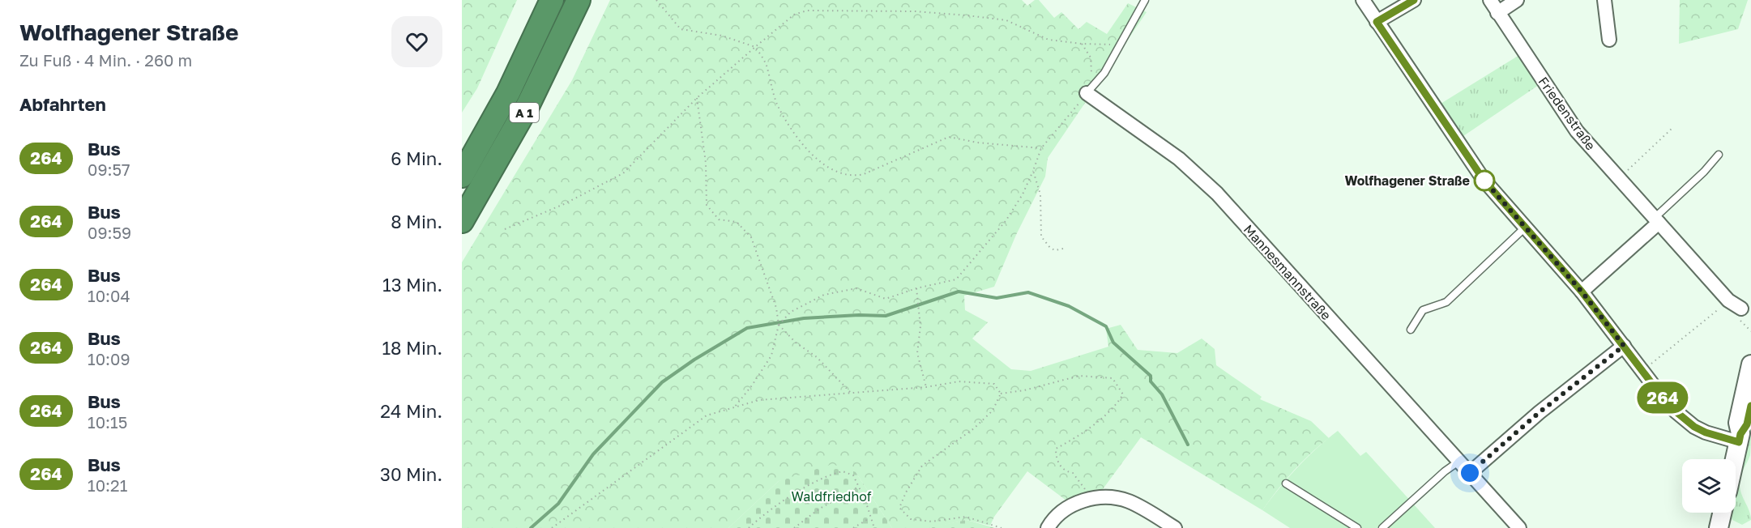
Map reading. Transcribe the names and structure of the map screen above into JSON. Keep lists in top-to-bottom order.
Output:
{
  "streets": {
    "highway": ["A 1"],
    "street": ["Friedenstraße", "Mannesmannstraße"]
  },
  "parks": ["Waldfriedhof"],
  "places": ["Wolfhagener Straße"],
  "lines": ["bus line 264"],
  "page": {
    "heading": [
      ["Wolfhagener Straße", "Zu Fuß · 4 Min. · 260 m"],
      "Abfahrten"
    ],
    "on_map": "264",
    "list": [
      {
        "mark": "264",
        "name": "Bus",
        "note": "09:57",
        "value": "6 Min."
      },
      {
        "mark": "264",
        "name": "Bus",
        "note": "09:59",
        "value": "8 Min."
      },
      {
        "mark": "264",
        "name": "Bus",
        "note": "10:04",
        "value": "13 Min."
      },
      {
        "mark": "264",
        "name": "Bus",
        "note": "10:09",
        "value": "18 Min."
      },
      {
        "mark": "264",
        "name": "Bus",
        "note": "10:15",
        "value": "24 Min."
      },
      {
        "mark": "264",
        "name": "Bus",
        "note": "10:21",
        "value": "30 Min."
      }
    ]
  }
}
